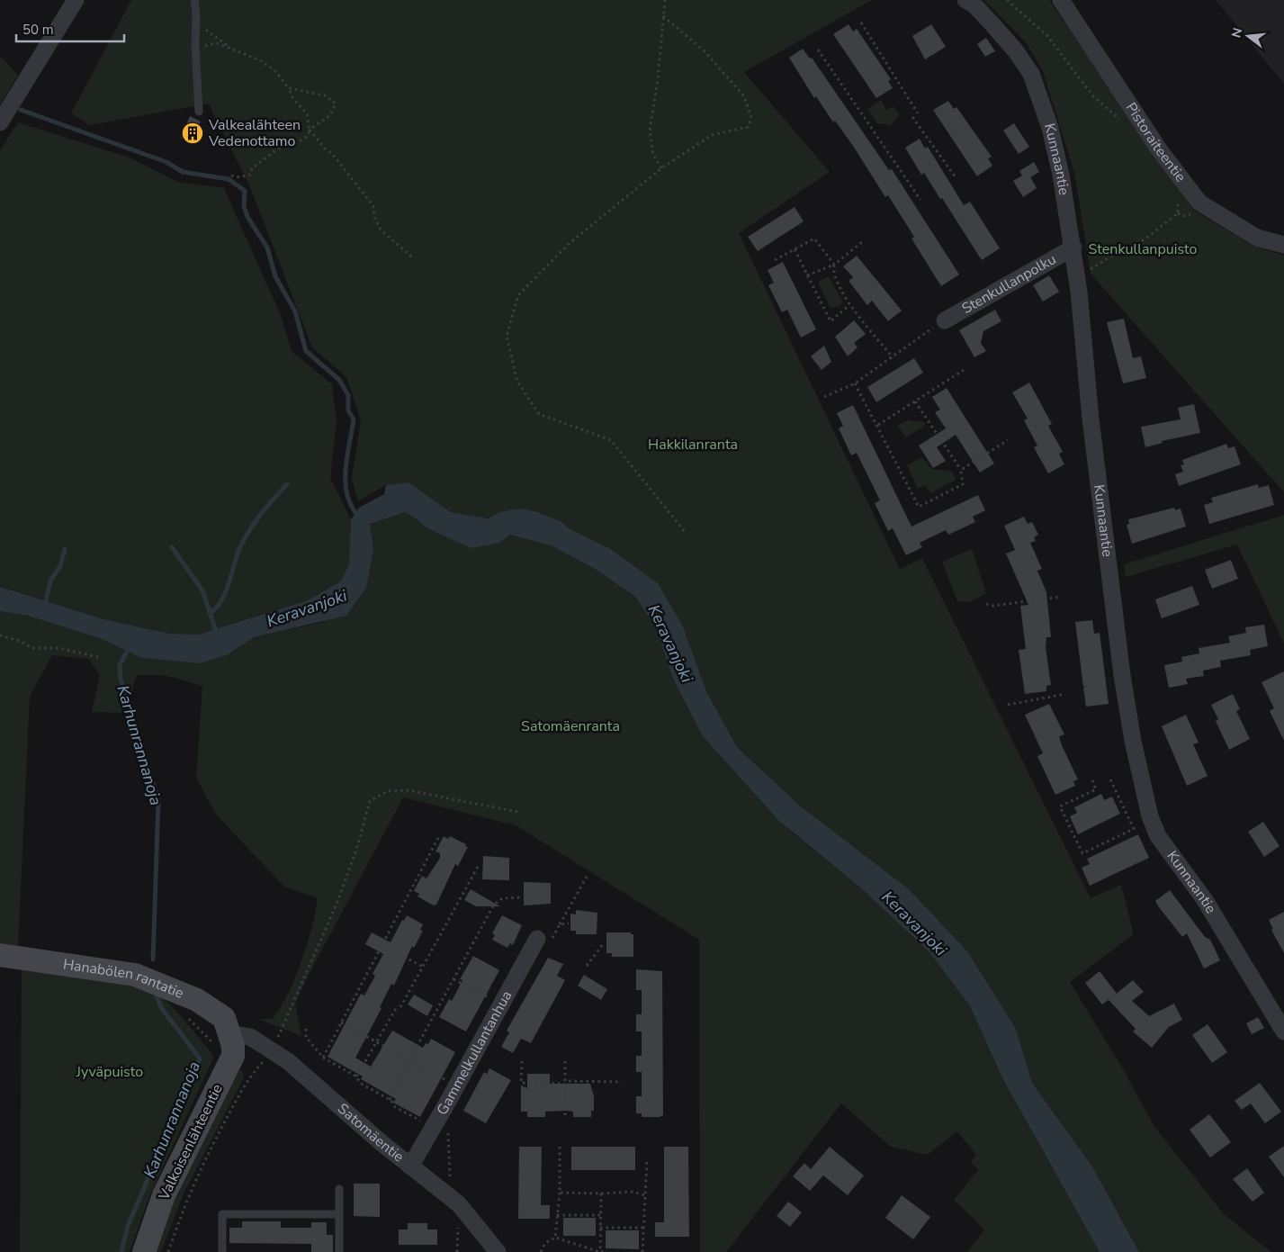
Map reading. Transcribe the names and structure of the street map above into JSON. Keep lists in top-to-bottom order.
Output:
{
  "streets": {
    "street": [
      "Pistoraiteentie",
      "Kunnaantie",
      "Stenkullanpolku",
      "Hanabölen rantatie",
      "Gammelkullantanhua",
      "Satomäentie",
      "Valkoisenlähteentie"
    ]
  },
  "crossings": [
    ["Kunnaantie", "Stenkullanpolku"],
    ["Hanabölen rantatie", "Satomäentie"],
    ["Hanabölen rantatie", "Valkoisenlähteentie"],
    ["Gammelkullantanhua", "Satomäentie"],
    ["Satomäentie", "Valkoisenlähteentie"]
  ],
  "water": ["Keravanjoki", "Karhunrannanoja"],
  "parks": [
    "Stenkullanpuisto",
    "Hakkilanranta",
    "Satomäenranta",
    "Jyväpuisto"
  ],
  "places": {
    "building": ["Valkealähteen Vedenottamo"]
  },
  "scale_bar": "50 m",
  "north": "left"
}
